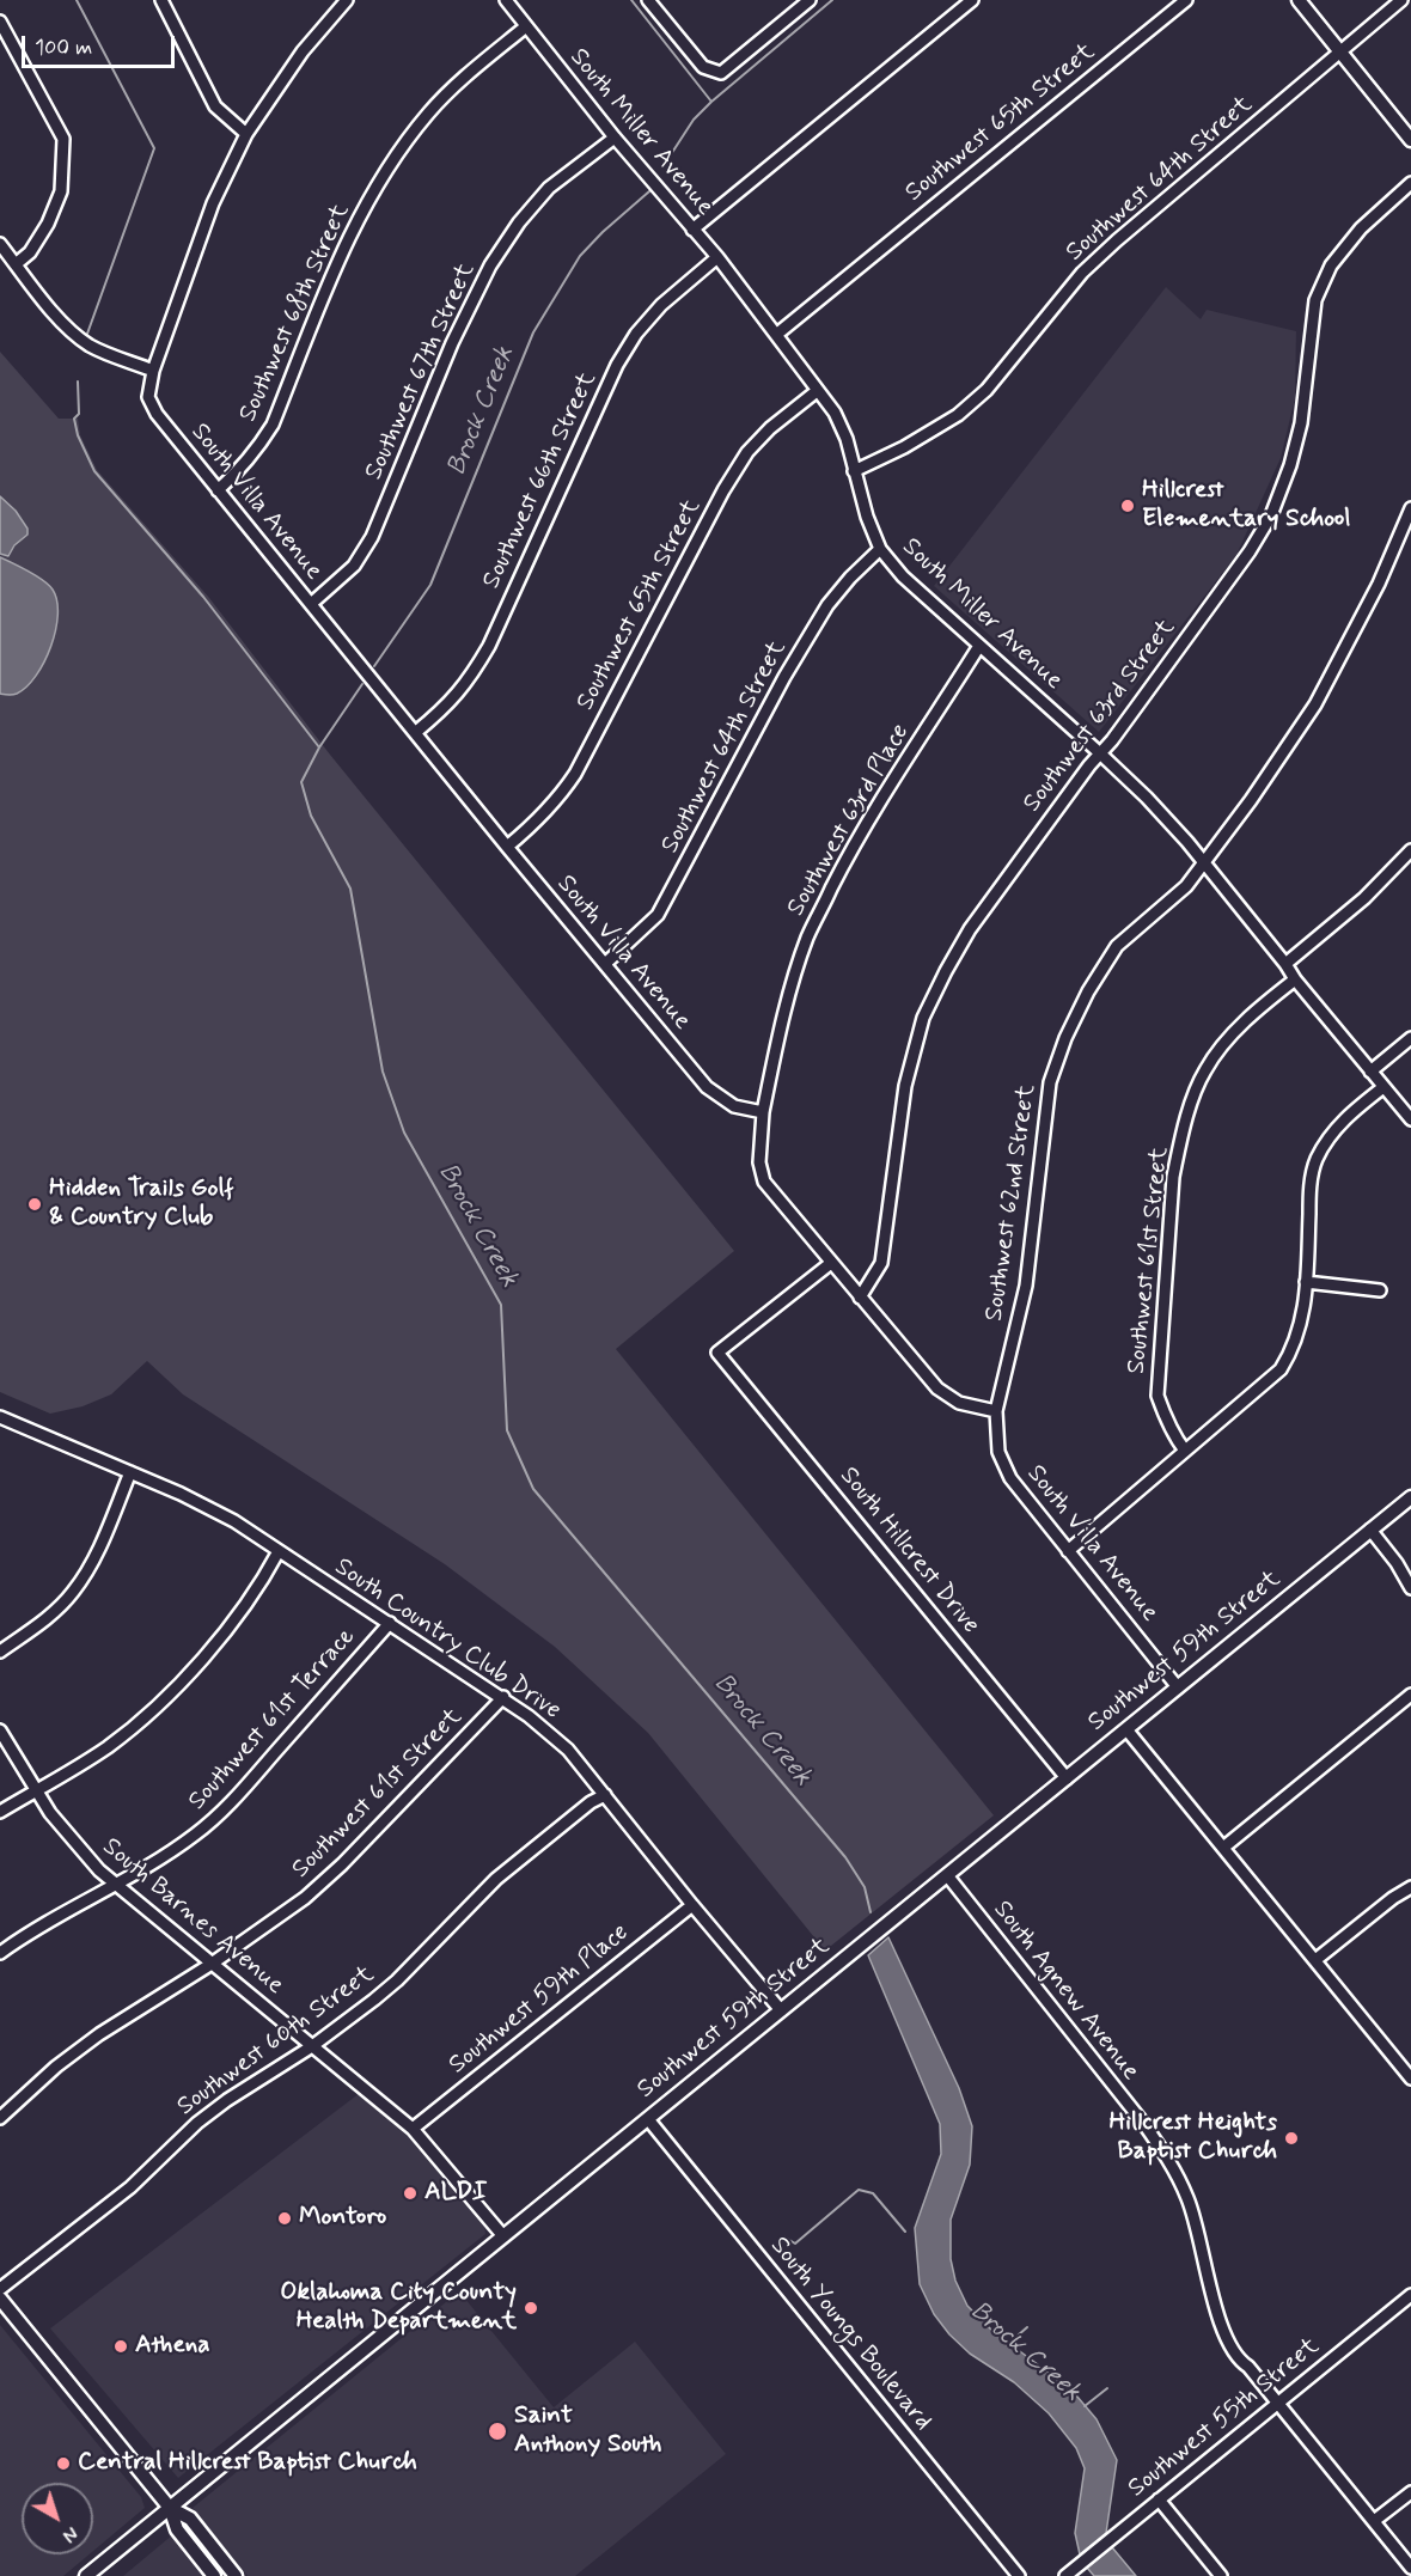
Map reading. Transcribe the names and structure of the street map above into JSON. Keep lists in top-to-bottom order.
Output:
{
  "streets": {
    "main road": ["Southwest 59th Street"],
    "street": [
      "Southwest 65th Street",
      "South Miller Avenue",
      "Southwest 64th Street",
      "Southwest 68th Street",
      "Southwest 67th Street",
      "Southwest 66th Street",
      "South Villa Avenue",
      "Southwest 63rd Street",
      "Southwest 63rd Place",
      "Southwest 62nd Street",
      "Southwest 61st Street",
      "South Hillcrest Drive",
      "South Country Club Drive",
      "Southwest 61st Terrace",
      "South Barnes Avenue",
      "South Agnew Avenue",
      "Southwest 59th Place",
      "Southwest 60th Street",
      "South Youngs Boulevard",
      "Southwest 55th Street"
    ]
  },
  "crossings": [
    ["Southwest 65th Street", "South Miller Avenue"],
    ["Southwest 65th Street", "South Villa Avenue"],
    ["South Miller Avenue", "Southwest 64th Street"],
    ["South Miller Avenue", "Southwest 68th Street"],
    ["South Miller Avenue", "Southwest 67th Street"],
    ["South Miller Avenue", "Southwest 66th Street"],
    ["South Miller Avenue", "Southwest 63rd Street"],
    ["South Miller Avenue", "Southwest 63rd Place"],
    ["South Miller Avenue", "Southwest 62nd Street"],
    ["South Miller Avenue", "Southwest 61st Street"],
    ["Southwest 64th Street", "South Villa Avenue"],
    ["Southwest 68th Street", "South Villa Avenue"],
    ["Southwest 67th Street", "South Villa Avenue"],
    ["Southwest 66th Street", "South Villa Avenue"],
    ["South Villa Avenue", "Southwest 63rd Place"],
    ["South Villa Avenue", "Southwest 62nd Street"],
    ["South Villa Avenue", "Southwest 59th Street"],
    ["Southwest 61st Street", "South Country Club Drive"],
    ["Southwest 61st Street", "South Barnes Avenue"],
    ["South Hillcrest Drive", "Southwest 59th Street"],
    ["South Country Club Drive", "Southwest 59th Street"],
    ["South Country Club Drive", "Southwest 61st Terrace"],
    ["South Country Club Drive", "Southwest 59th Place"],
    ["South Country Club Drive", "Southwest 60th Street"],
    ["Southwest 59th Street", "South Barnes Avenue"],
    ["Southwest 59th Street", "South Agnew Avenue"],
    ["Southwest 59th Street", "South Youngs Boulevard"],
    ["Southwest 61st Terrace", "South Barnes Avenue"],
    ["South Barnes Avenue", "Southwest 59th Place"],
    ["South Barnes Avenue", "Southwest 60th Street"],
    ["South Agnew Avenue", "Southwest 55th Street"]
  ],
  "water": ["Brock Creek"],
  "places": [
    "Hillcrest Elementary School",
    "Hidden Trails Golf & Country Club",
    "Hillcrest Heights Baptist Church",
    "ALDI",
    "Montoro",
    "Oklahoma City County Health Department",
    "Athena",
    "Saint Anthony South",
    "Central Hillcrest Baptist Church"
  ],
  "scale_bar": "100 m",
  "north": "bottom right"
}
